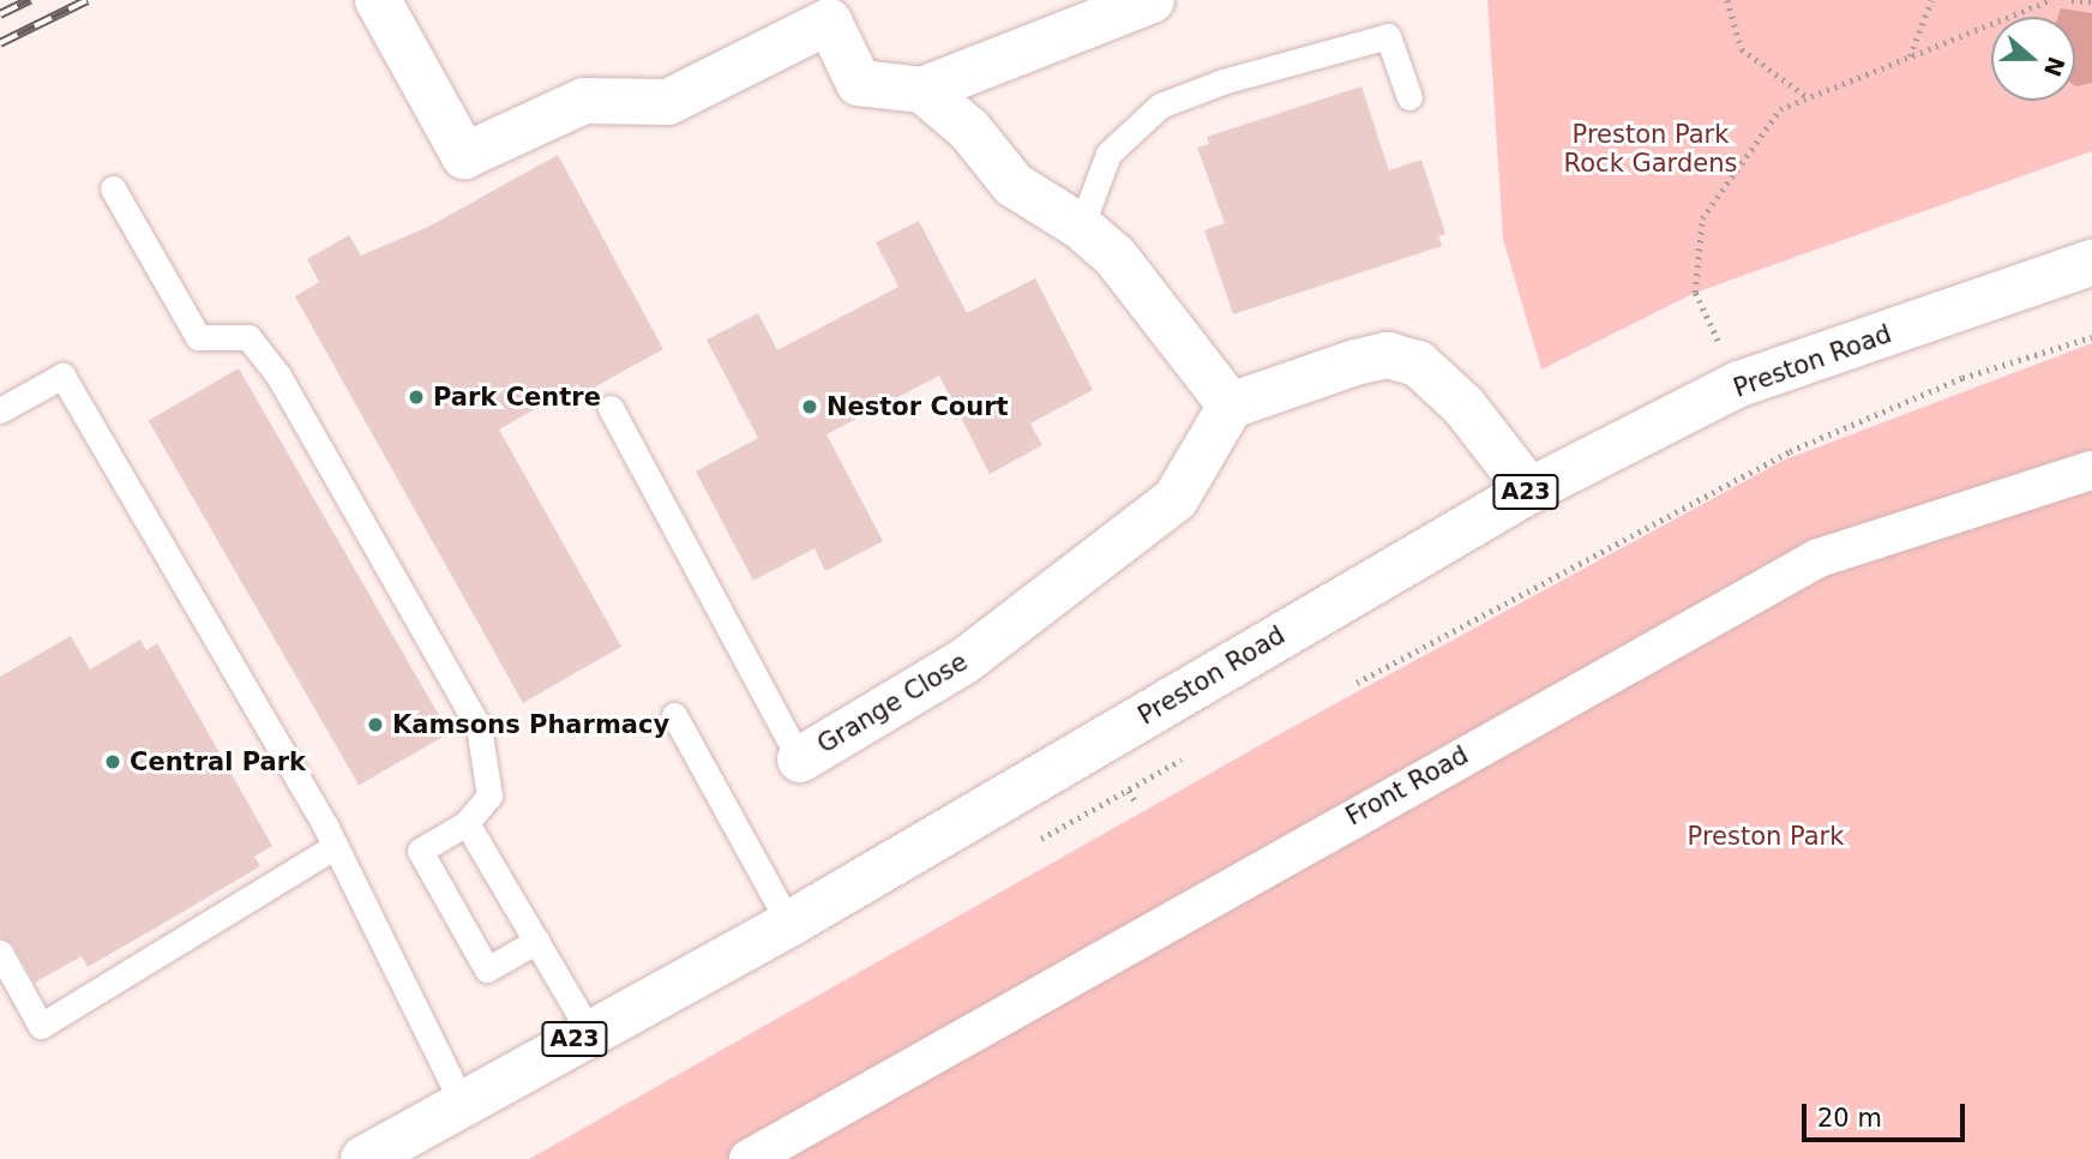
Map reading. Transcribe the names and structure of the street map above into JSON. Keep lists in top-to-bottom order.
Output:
{
  "streets": {
    "main road": ["Preston Road", "A23", "Grange Close"],
    "street": ["Front Road"]
  },
  "parks": ["Preston Park Rock Gardens", "Preston Park"],
  "places": [
    "Park Centre",
    "Nestor Court",
    "Kamsons Pharmacy",
    "Central Park"
  ],
  "scale_bar": "20 m",
  "north": "right"
}
